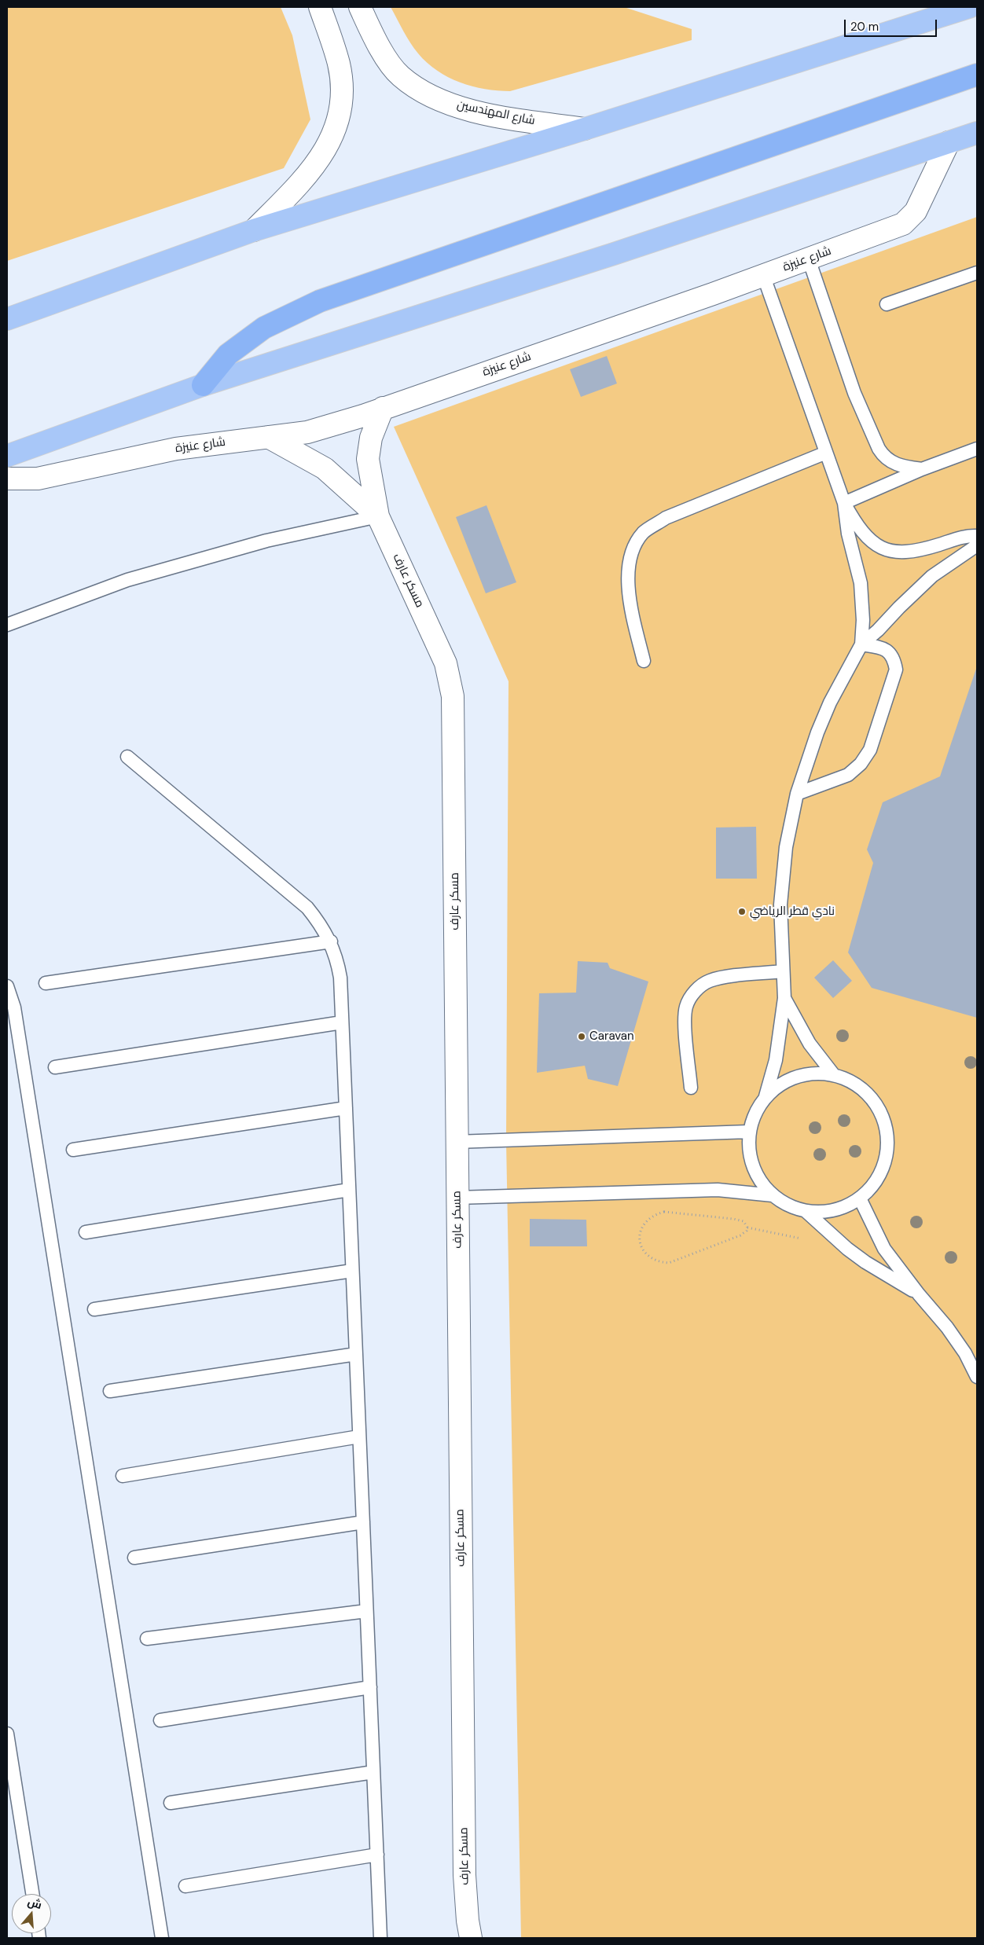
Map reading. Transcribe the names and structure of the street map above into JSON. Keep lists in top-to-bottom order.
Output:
{
  "streets": {
    "street": ["شارع المهندسين", "شارع عنيزة", "مسكر عارف"]
  },
  "crossings": [
    ["شارع عنيزة", "مسكر عارف"]
  ],
  "places": ["نادي قطر الرياضي", "Caravan"],
  "scale_bar": "20 m",
  "north": "top"
}
